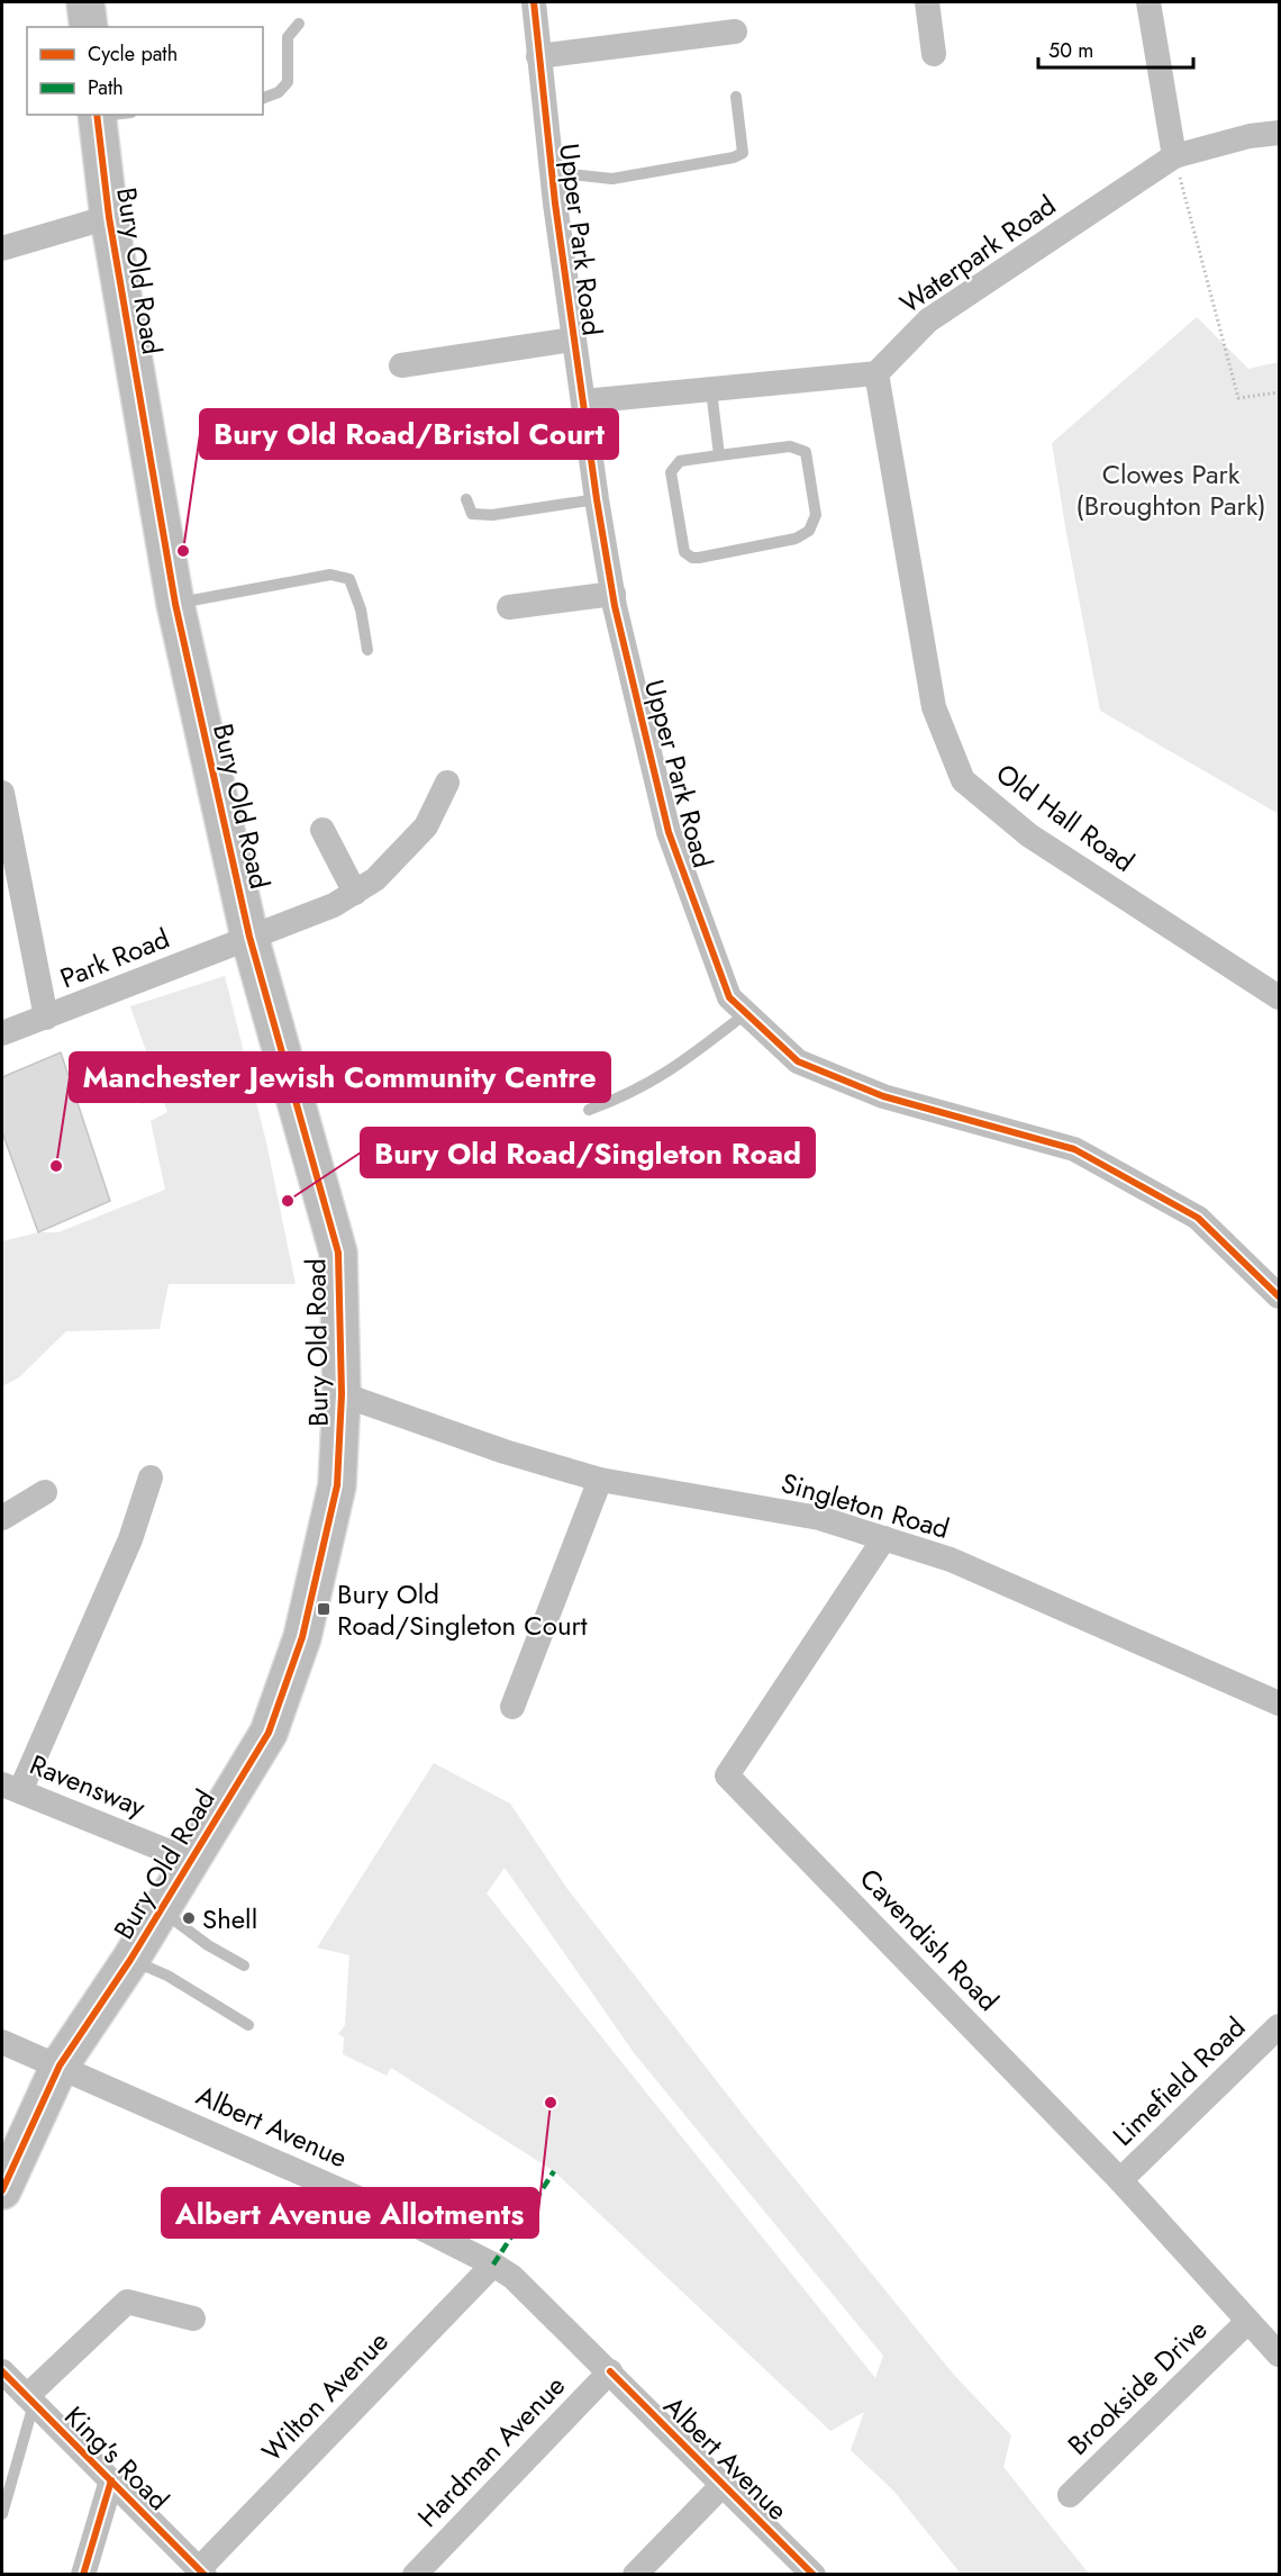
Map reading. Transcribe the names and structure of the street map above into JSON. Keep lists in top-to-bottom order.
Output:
{
  "streets": {
    "main road": ["Bury Old Road"],
    "street": [
      "Upper Park Road",
      "Waterpark Road",
      "Old Hall Road",
      "Park Road",
      "Singleton Road",
      "Ravensway",
      "Cavendish Road",
      "Limefield Road",
      "Albert Avenue",
      "Brookside Drive",
      "Wilton Avenue",
      "Hardman Avenue",
      "King's Road"
    ]
  },
  "crossings": [
    ["Waterpark Road", "Old Hall Road"],
    ["Bury Old Road", "Park Road"],
    ["Bury Old Road", "Singleton Road"],
    ["Bury Old Road", "Ravensway"],
    ["Bury Old Road", "Albert Avenue"],
    ["Singleton Road", "Cavendish Road"],
    ["Cavendish Road", "Limefield Road"],
    ["Cavendish Road", "Brookside Drive"],
    ["Albert Avenue", "Wilton Avenue"],
    ["Albert Avenue", "Hardman Avenue"],
    ["Wilton Avenue", "King's Road"]
  ],
  "parks": ["Clowes Park (Broughton Park)"],
  "places": {
    "other": [
      "Bury Old Road/Bristol Court",
      "Manchester Jewish Community Centre",
      "Bury Old Road/Singleton Road",
      "Shell",
      "Albert Avenue Allotments"
    ],
    "transit": ["Bury Old Road/Singleton Court"]
  },
  "legend": ["Cycle path", "Path"],
  "scale_bar": "50 m"
}
